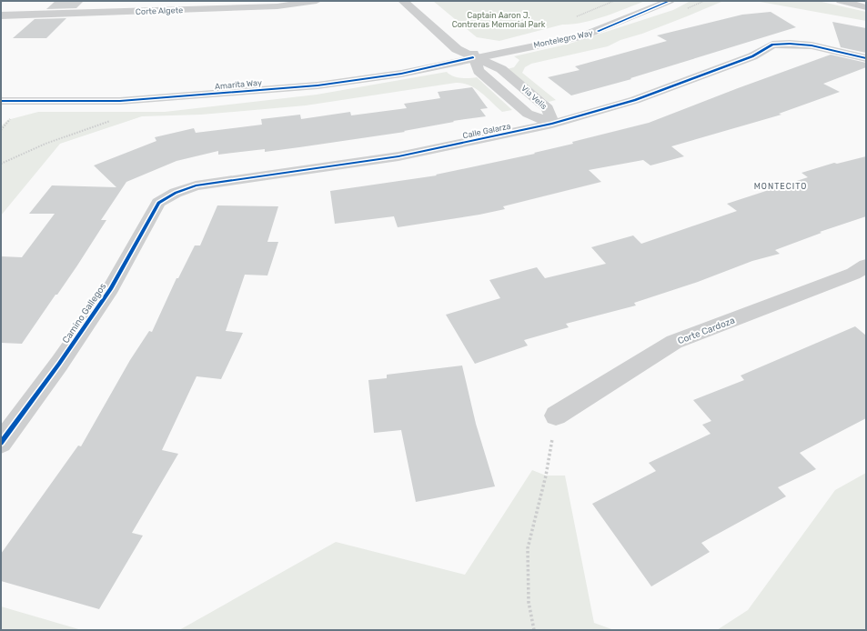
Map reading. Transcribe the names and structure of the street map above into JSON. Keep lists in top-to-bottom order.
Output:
{
  "streets": {
    "street": [
      "Corte Algete",
      "Montelegro Way",
      "Amarita Way",
      "Via Velis",
      "Calle Galarza",
      "Camino Gallegos",
      "Corte Cardoza"
    ]
  },
  "crossings": [
    ["Montelegro Way", "Amarita Way"],
    ["Montelegro Way", "Via Velis"],
    ["Amarita Way", "Via Velis"],
    ["Via Velis", "Calle Galarza"],
    ["Calle Galarza", "Camino Gallegos"]
  ],
  "districts": ["MONTECITO"],
  "parks": ["Captain Aaron J. Contreras Memorial Park"]
}
